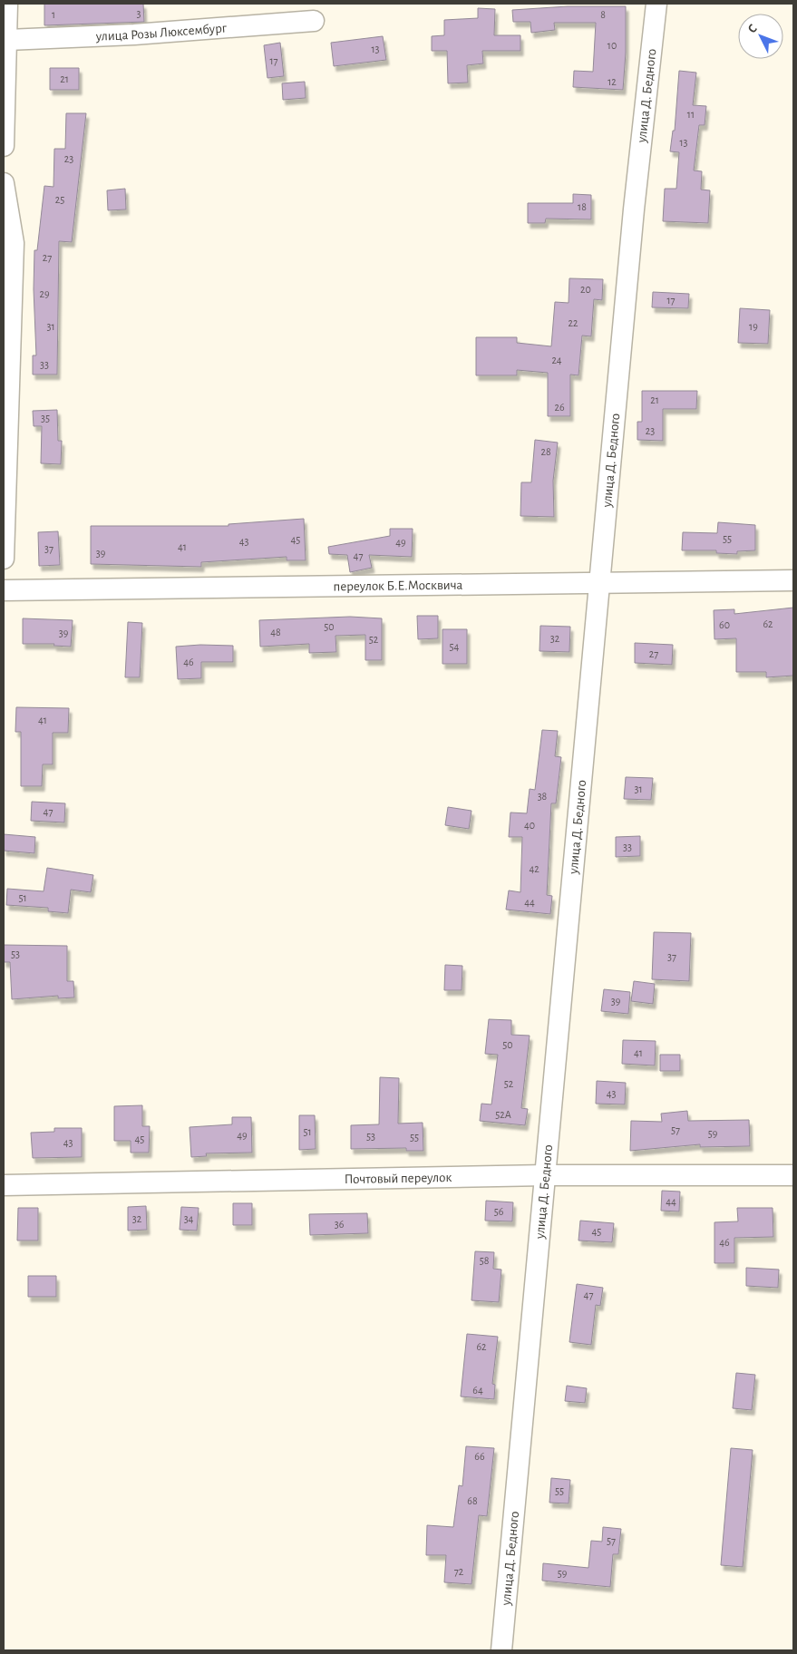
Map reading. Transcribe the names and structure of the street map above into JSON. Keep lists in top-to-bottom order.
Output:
{
  "streets": {
    "street": [
      "улица Розы Люксембург",
      "улица Д. Бедного",
      "переулок Б.Е.Москвича",
      "Почтовый переулок"
    ]
  },
  "crossings": [
    ["улица Д. Бедного", "переулок Б.Е.Москвича"],
    ["улица Д. Бедного", "Почтовый переулок"]
  ],
  "house_numbers": [
    "3",
    "1",
    "8",
    "10",
    "13",
    "17",
    "21",
    "12",
    "11",
    "13",
    "23",
    "25",
    "18",
    "27",
    "20",
    "29",
    "17",
    "22",
    "31",
    "19",
    "24",
    "33",
    "21",
    "26",
    "35",
    "23",
    "28",
    "55",
    "45",
    "43",
    "49",
    "41",
    "37",
    "39",
    "47",
    "62",
    "60",
    "50",
    "48",
    "39",
    "32",
    "52",
    "54",
    "27",
    "46",
    "41",
    "31",
    "38",
    "47",
    "40",
    "33",
    "42",
    "51",
    "44",
    "53",
    "37",
    "39",
    "50",
    "41",
    "52",
    "43",
    "52А",
    "57",
    "51",
    "59",
    "49",
    "53",
    "55",
    "45",
    "43",
    "44",
    "56",
    "32",
    "34",
    "36",
    "45",
    "46",
    "58",
    "47",
    "62",
    "64",
    "66",
    "55",
    "68",
    "57",
    "72",
    "59"
  ],
  "north": "top left"
}
